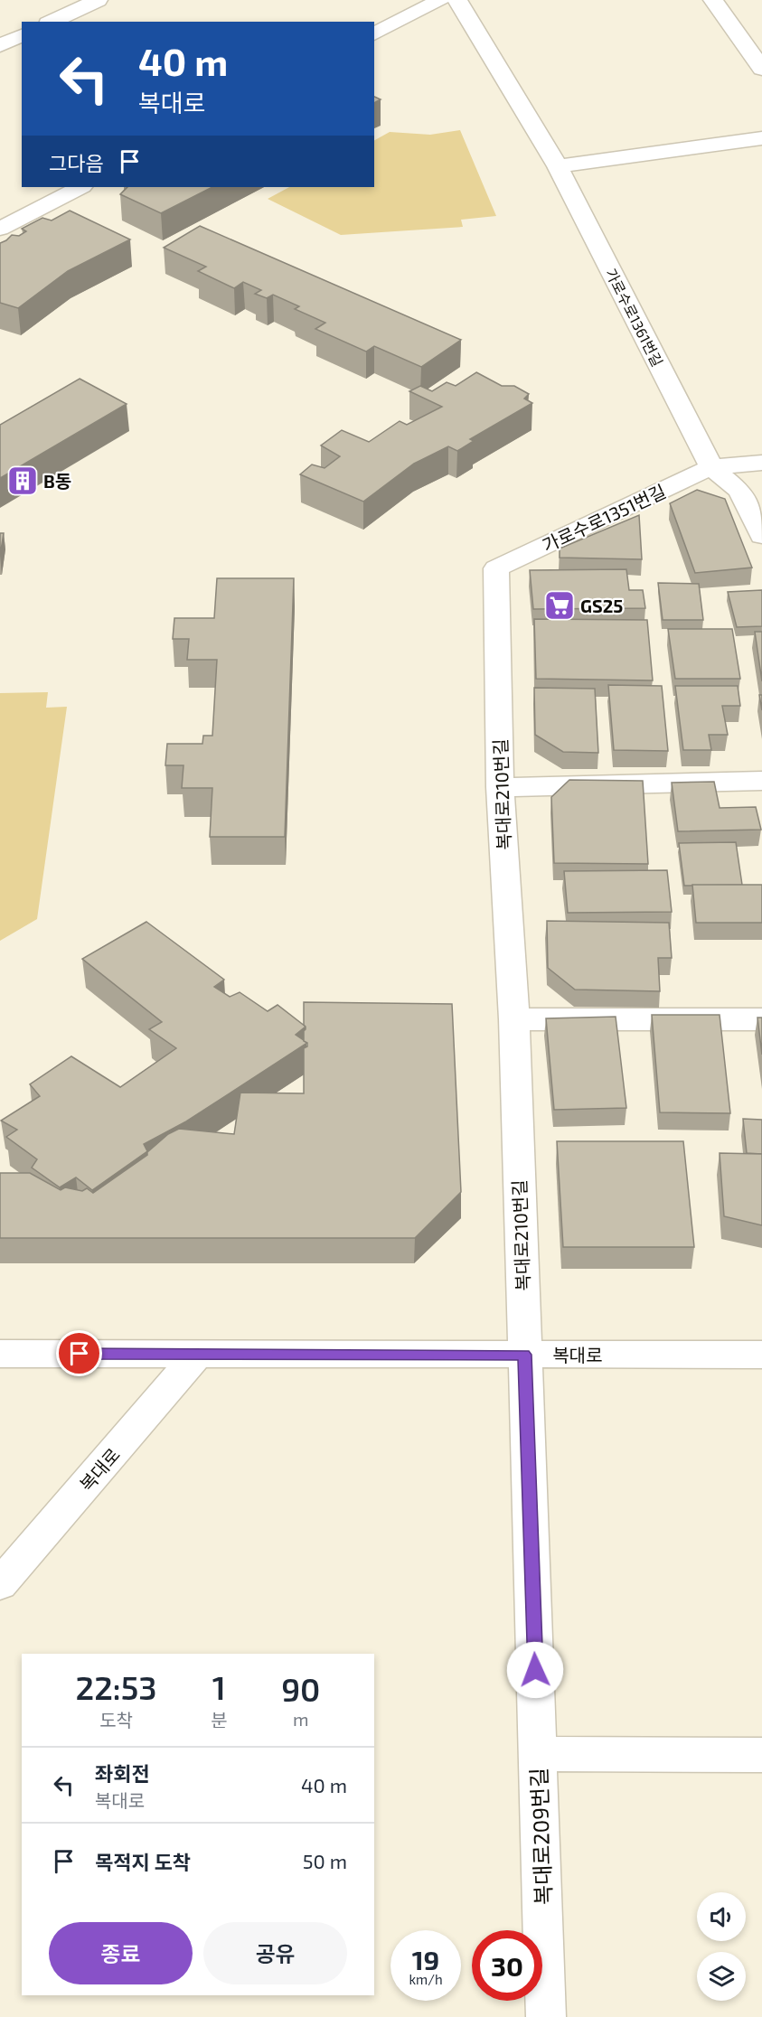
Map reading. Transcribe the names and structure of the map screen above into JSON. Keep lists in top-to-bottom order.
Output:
{
  "streets": {
    "street": [
      "가로수로1361번길",
      "가로수로1351번길",
      "복대로210번길",
      "복대로",
      "복대로209번길"
    ]
  },
  "crossings": [
    ["가로수로1361번길", "가로수로1351번길"],
    ["가로수로1351번길", "복대로210번길"],
    ["복대로210번길", "복대로"],
    ["복대로210번길", "복대로209번길"],
    ["복대로", "복대로209번길"]
  ],
  "places": {
    "building": ["B동"],
    "supermarket": ["GS25"]
  },
  "page": {
    "turn": ["40 m", "복대로"],
    "then": "그다음",
    "eta": [
      "22:53",
      "도착",
      "1",
      "분",
      "90",
      "m"
    ],
    "list": [
      {
        "name": "좌회전",
        "note": "복대로",
        "value": "40 m"
      },
      {
        "name": "목적지 도착",
        "value": "50 m"
      }
    ],
    "buttons": ["종료", "공유"],
    "speed": "19 km/h",
    "limit": "30"
  }
}
